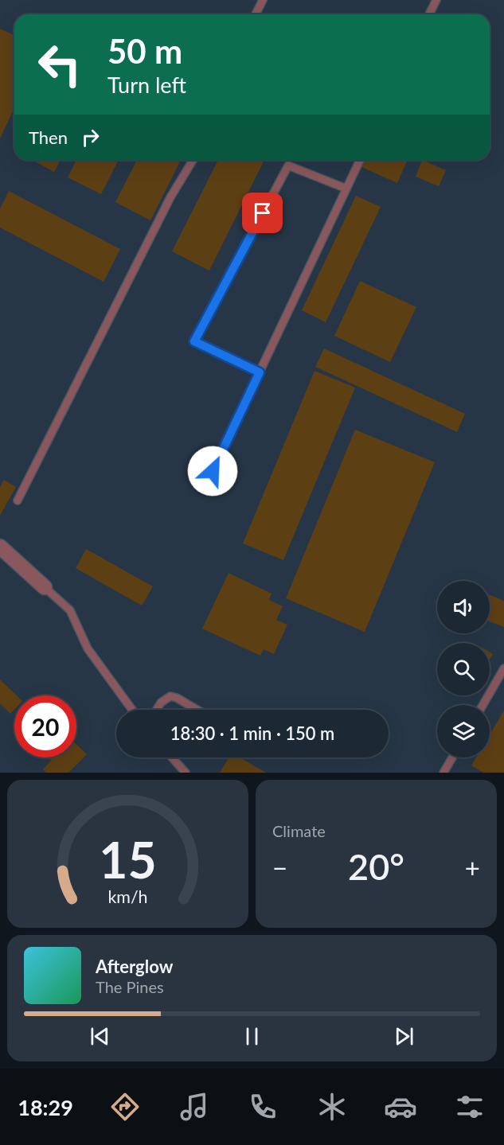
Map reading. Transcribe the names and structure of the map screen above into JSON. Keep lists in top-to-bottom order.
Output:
{
  "page": {
    "turn": ["50 m", "Turn left"],
    "then": "Then",
    "limit": "20",
    "trip": "18:30 · 1 min · 150 m",
    "tile": "Climate",
    "heat": ["−", "20°", "+"],
    "song": ["Afterglow", "The Pines"],
    "tabs": "18:29",
    "gauge": ["15", "km/h"]
  }
}
